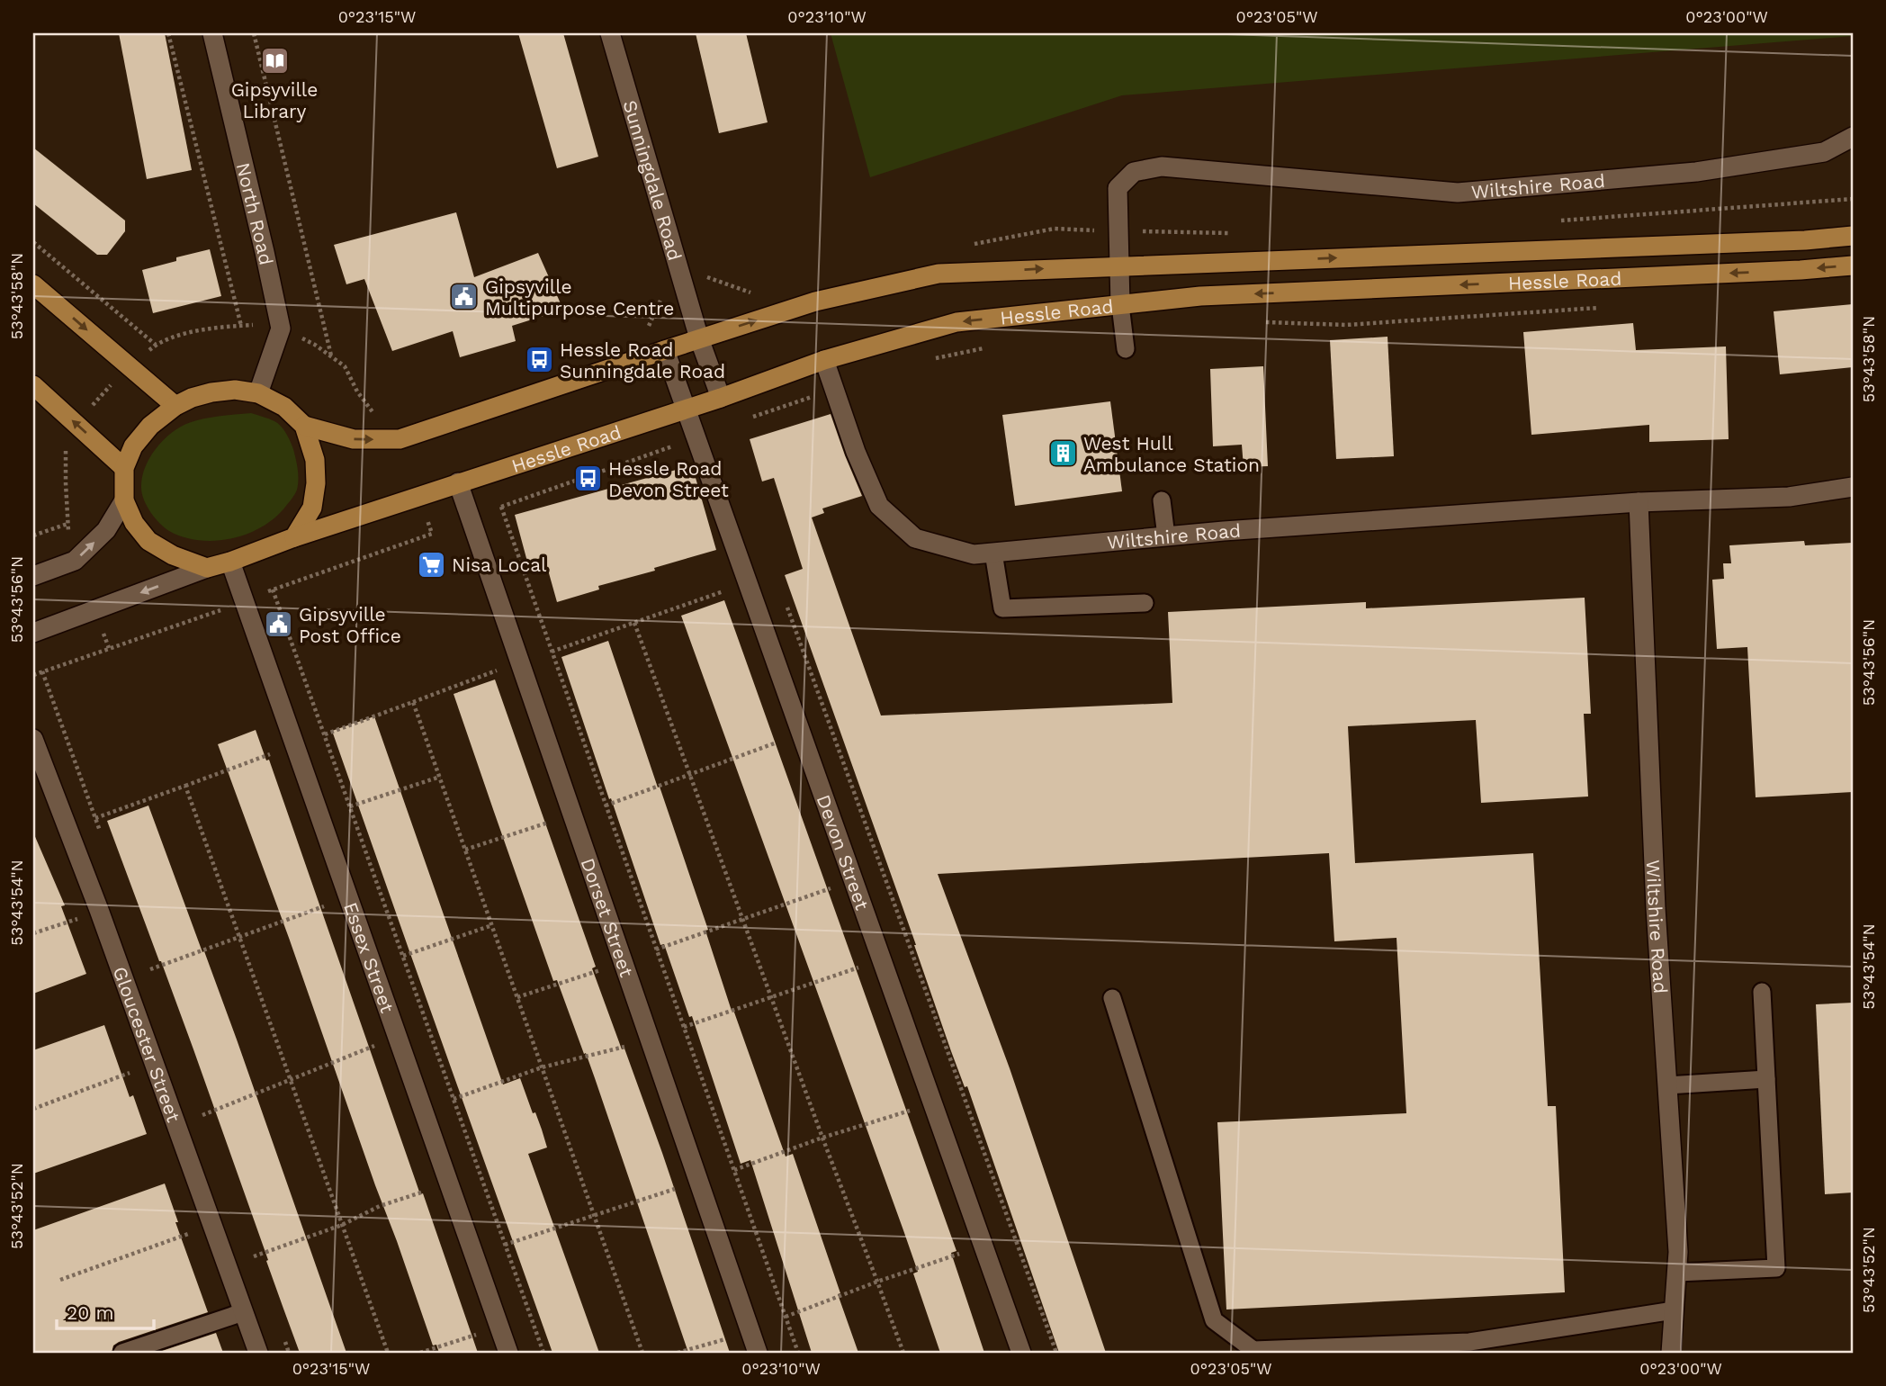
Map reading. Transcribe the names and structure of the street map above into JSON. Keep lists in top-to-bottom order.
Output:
{
  "streets": {
    "main road": ["Hessle Road"],
    "street": [
      "Sunningdale Road",
      "Wiltshire Road",
      "North Road",
      "Devon Street",
      "Dorset Street",
      "Essex Street",
      "Gloucester Street"
    ]
  },
  "crossings": [
    ["Sunningdale Road", "Hessle Road"],
    ["Wiltshire Road", "Hessle Road"],
    ["Hessle Road", "Devon Street"],
    ["Hessle Road", "Dorset Street"],
    ["Hessle Road", "Essex Street"]
  ],
  "places": {
    "library": ["Gipsyville Library"],
    "public building": ["Gipsyville Multipurpose Centre", "Gipsyville Post Office"],
    "bus stop": ["Hessle Road Sunningdale Road", "Hessle Road Devon Street"],
    "building": ["West Hull Ambulance Station"],
    "supermarket": ["Nisa Local"]
  },
  "scale_bar": "20 m",
  "coordinates": [
    "0°23'15\"W",
    "0°23'10\"W",
    "0°23'05\"W",
    "0°23'00\"W",
    "53°43'58\"N",
    "53°43'56\"N",
    "53°43'54\"N",
    "53°43'52\"N"
  ]
}
